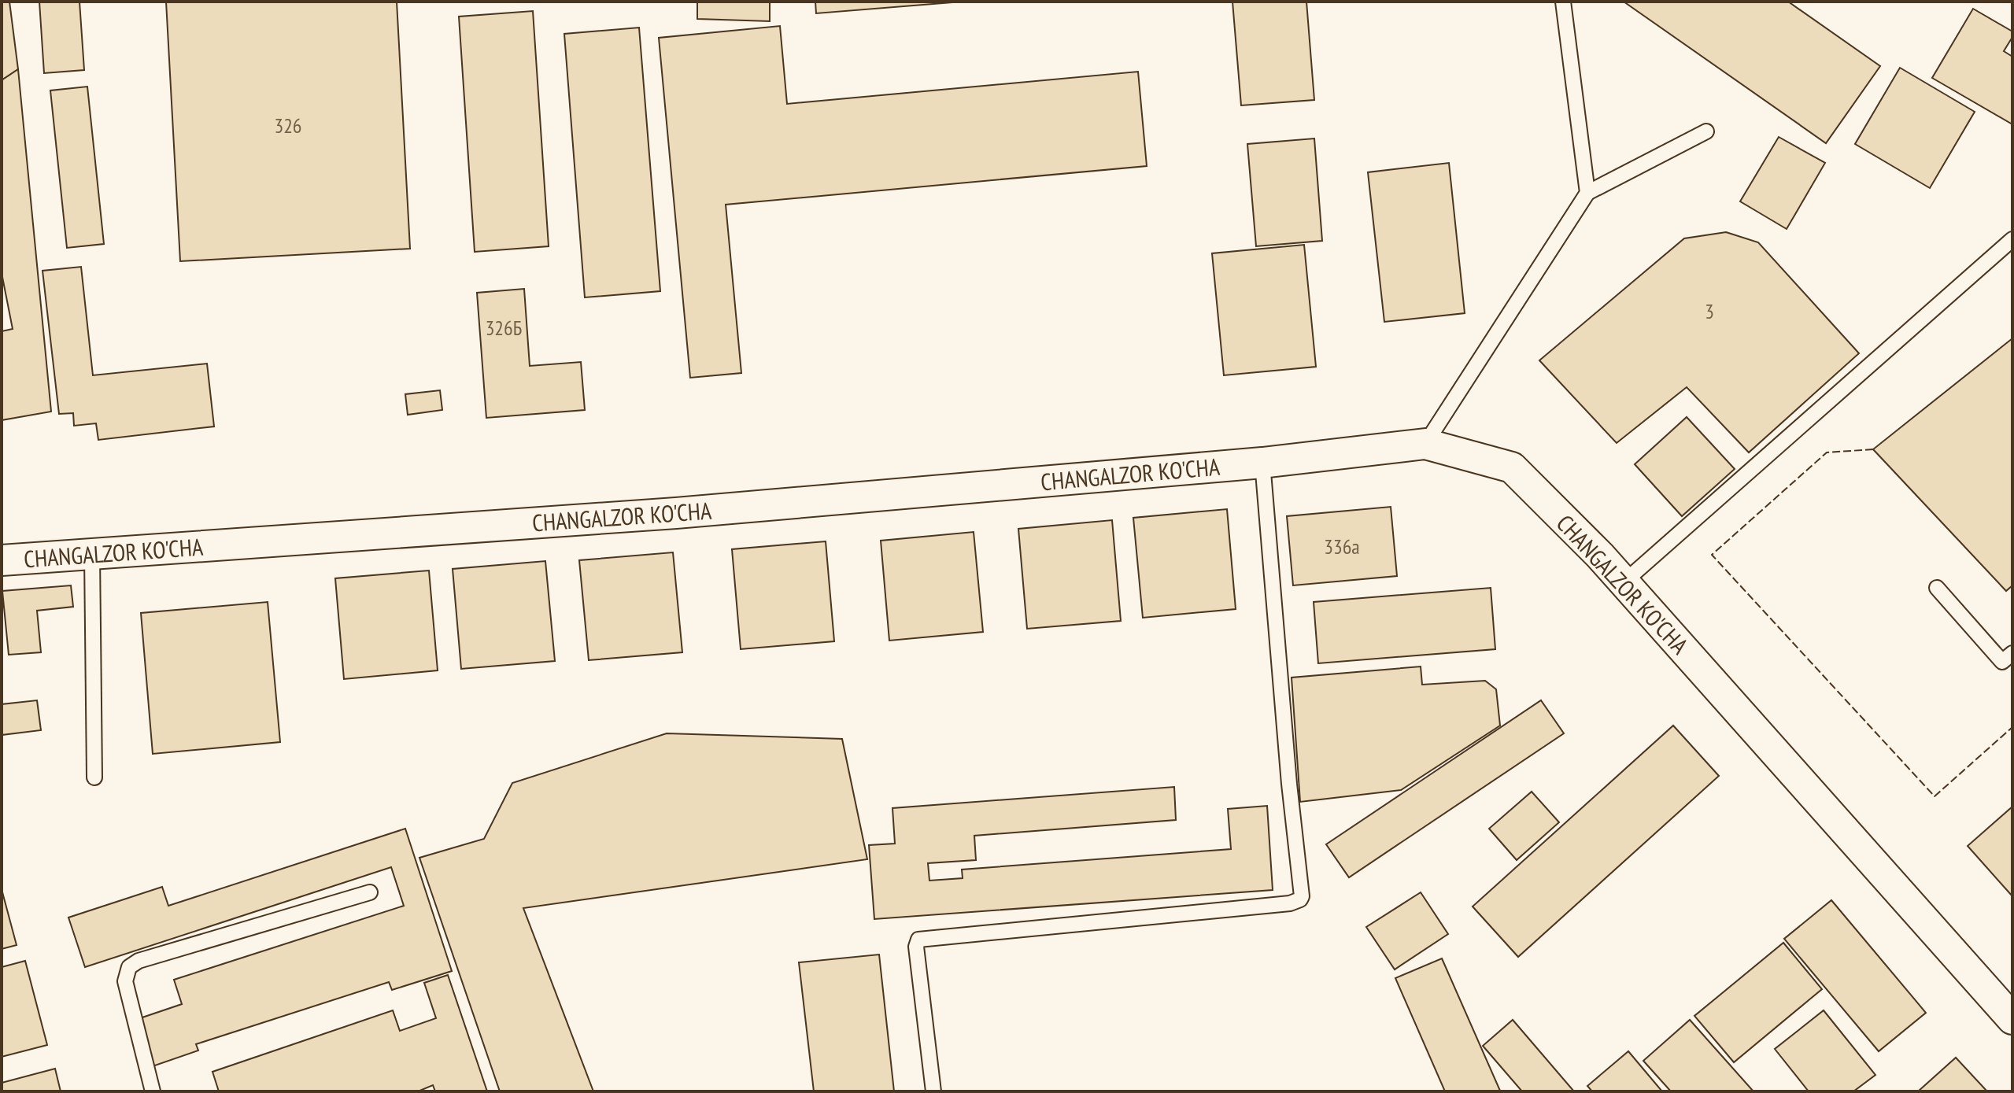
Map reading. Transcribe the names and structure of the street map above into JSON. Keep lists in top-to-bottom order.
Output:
{
  "streets": {
    "street": ["CHANGALZOR KO'CHA"]
  },
  "house_numbers": [
    "326",
    "3",
    "326Б",
    "336а"
  ]
}
